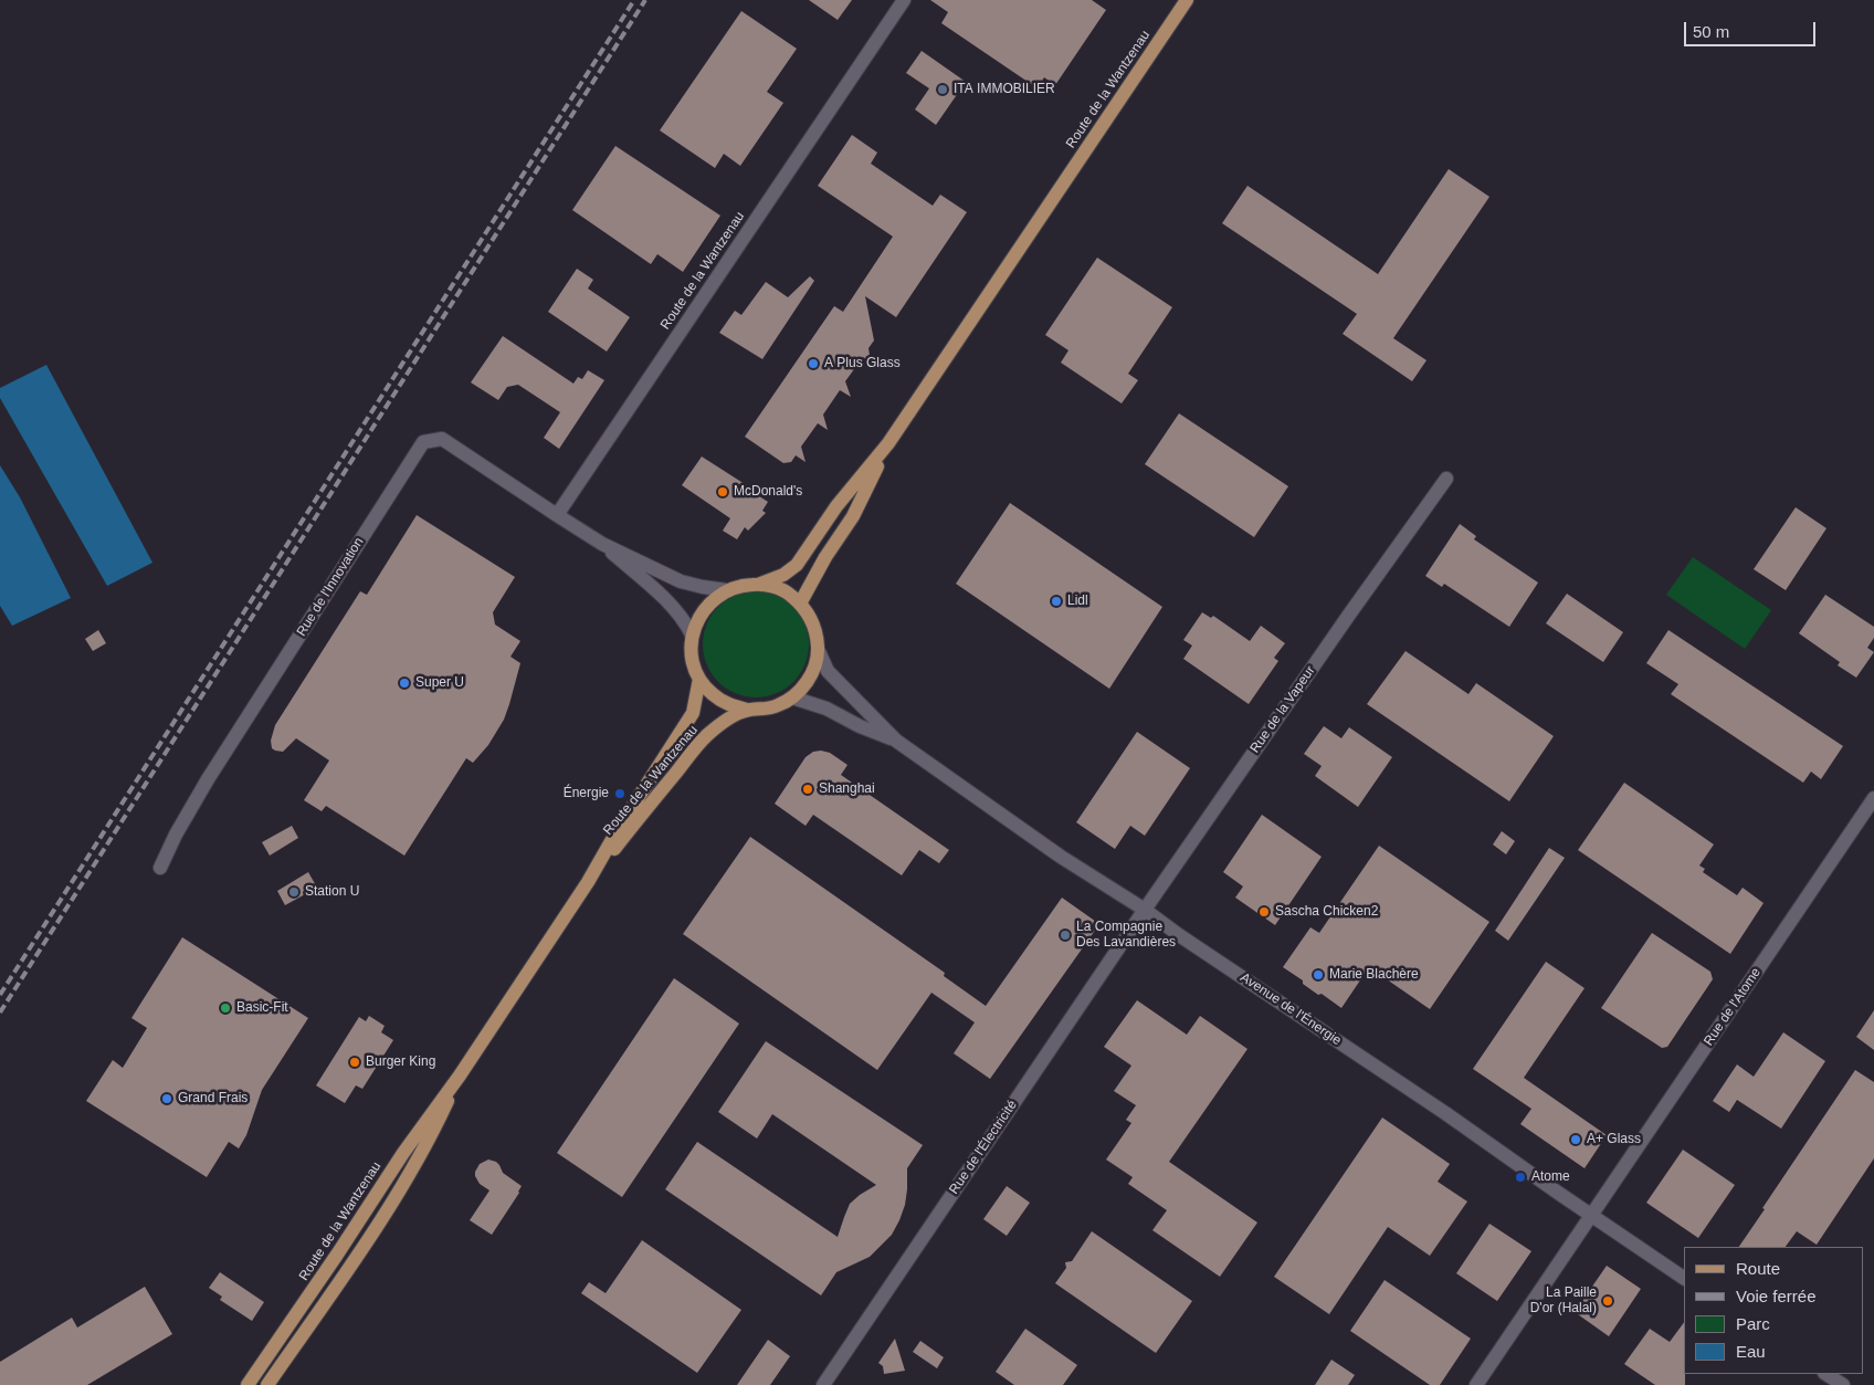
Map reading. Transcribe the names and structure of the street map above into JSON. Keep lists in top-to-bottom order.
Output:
{
  "streets": {
    "main road": ["Route de la Wantzenau"],
    "street": [
      "Rue de l'Innovation",
      "Rue de la Vapeur",
      "Rue de l'Atome",
      "Avenue de l'Énergie",
      "Rue de l'Électricité"
    ]
  },
  "crossings": [
    ["Route de la Wantzenau", "Rue de l'Innovation"],
    ["Route de la Wantzenau", "Avenue de l'Énergie"],
    ["Rue de la Vapeur", "Avenue de l'Énergie"],
    ["Rue de la Vapeur", "Rue de l'Électricité"],
    ["Rue de l'Atome", "Avenue de l'Énergie"],
    ["Avenue de l'Énergie", "Rue de l'Électricité"]
  ],
  "places": [
    "ITA IMMOBILIER",
    "A Plus Glass",
    "McDonald's",
    "Lidl",
    "Super U",
    "Shanghai",
    "Énergie",
    "Station U",
    "Sascha Chicken2",
    "La Compagnie Des Lavandières",
    "Marie Blachère",
    "Basic-Fit",
    "Burger King",
    "Grand Frais",
    "A+ Glass",
    "Atome",
    "La Paille D'or (Halal)"
  ],
  "legend": [
    "Route",
    "Voie ferrée",
    "Parc",
    "Eau"
  ],
  "scale_bar": "50 m"
}
